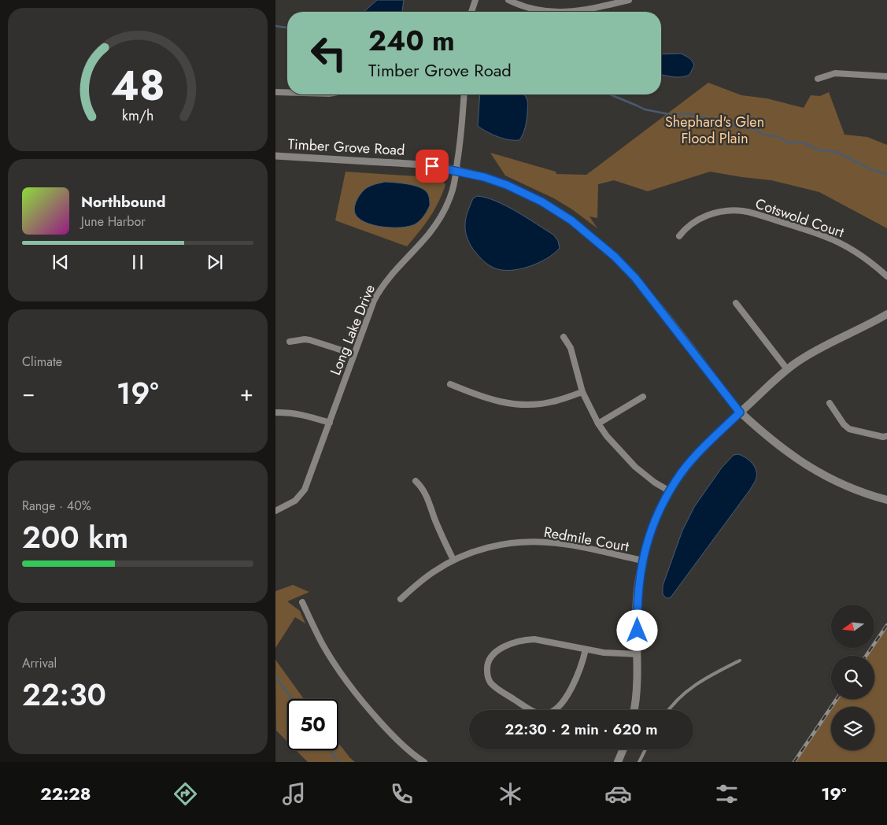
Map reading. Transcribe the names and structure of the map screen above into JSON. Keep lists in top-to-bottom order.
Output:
{
  "streets": {
    "street": [
      "Timber Grove Road",
      "Cotswold Court",
      "Long Lake Drive",
      "Redmile Court"
    ]
  },
  "crossings": [
    ["Timber Grove Road", "Long Lake Drive"]
  ],
  "parks": ["Shephard's Glen Flood Plain"],
  "north": "left",
  "page": {
    "turn": ["240 m", "Timber Grove Road"],
    "song": ["Northbound", "June Harbor"],
    "tile": [
      "Climate",
      ["Range · 40%", "200 km"],
      ["Arrival", "22:30"]
    ],
    "heat": ["−", "19°", "+"],
    "limit": "50",
    "trip": "22:30 · 2 min · 620 m",
    "tabs": ["22:28", "19°"],
    "gauge": ["48", "km/h"]
  }
}
